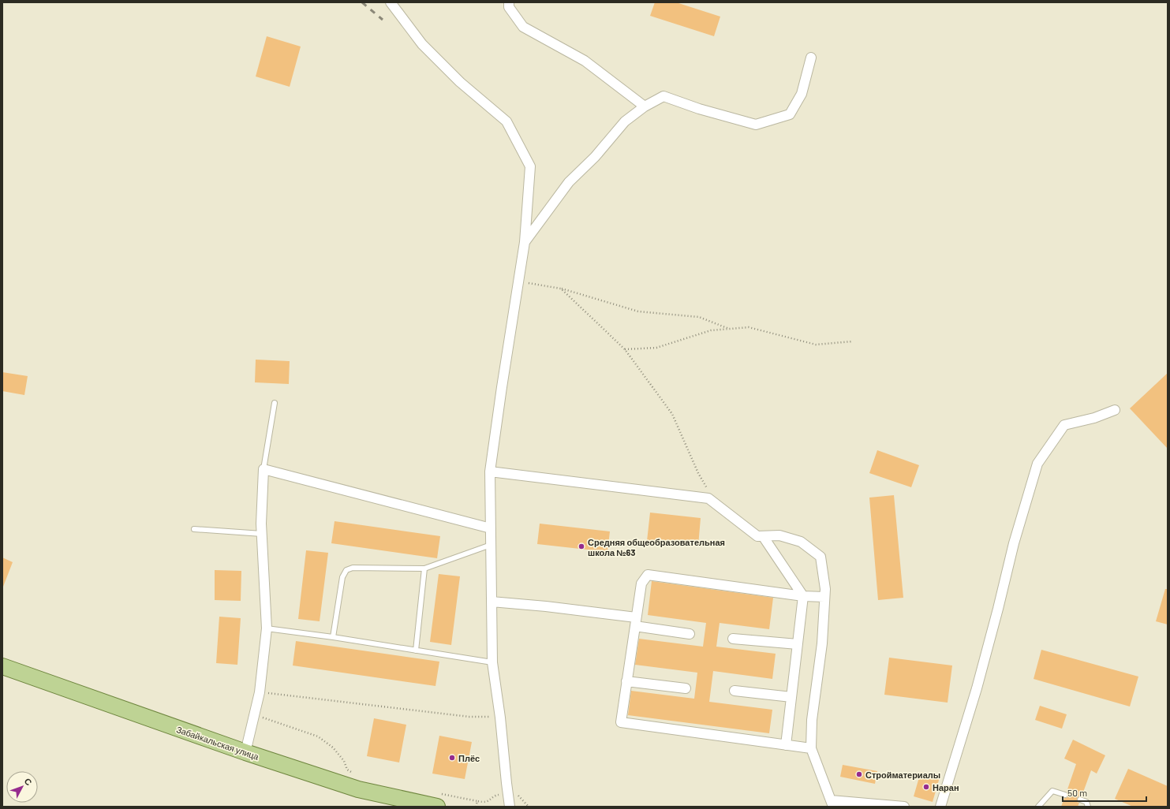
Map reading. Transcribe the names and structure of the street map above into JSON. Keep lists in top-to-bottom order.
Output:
{
  "streets": {
    "main road": ["Забайкальская улица"]
  },
  "places": [
    "Средняя общеобразовательная школа №63",
    "Плёс",
    "Стройматериалы",
    "Наран"
  ],
  "scale_bar": "50 m",
  "north": "top right"
}
